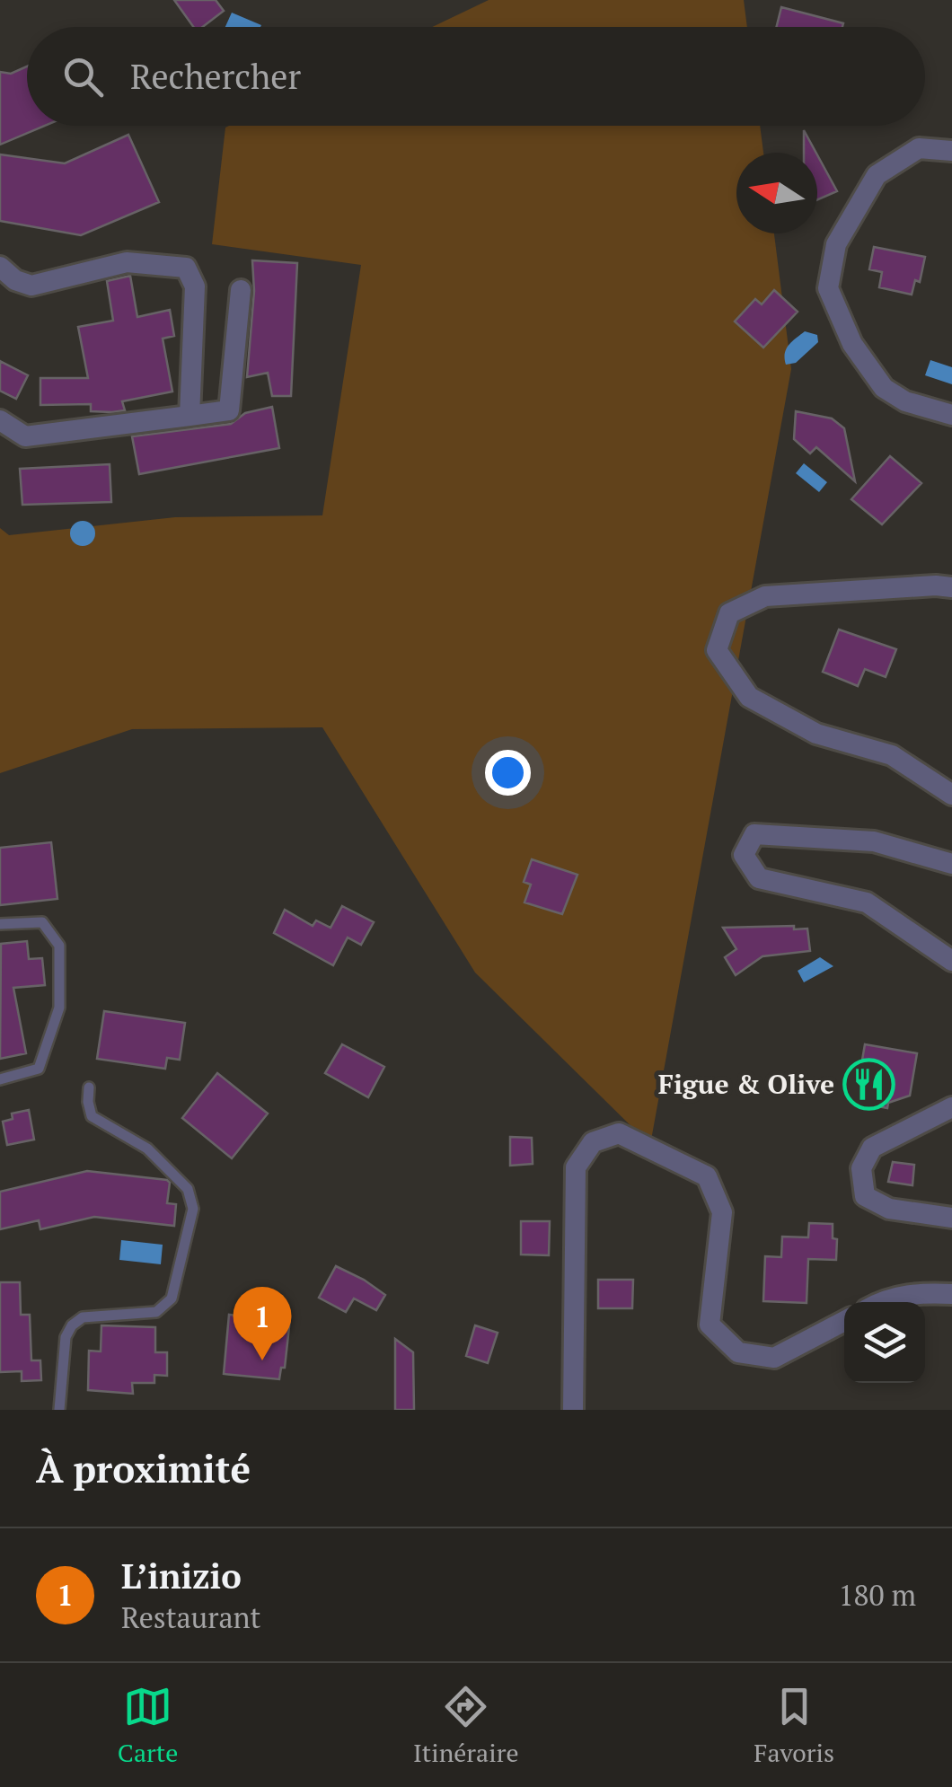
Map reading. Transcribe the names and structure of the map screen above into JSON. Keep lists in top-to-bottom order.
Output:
{
  "places": {
    "restaurant": ["Figue & Olive"]
  },
  "north": "left",
  "page": {
    "search": "Rechercher",
    "pins": "1",
    "heading": "À proximité",
    "list": [
      {
        "mark": "1",
        "name": "L’inizio",
        "note": "Restaurant",
        "value": "180 m"
      }
    ],
    "nav": ["Carte", "Itinéraire", "Favoris"]
  }
}
